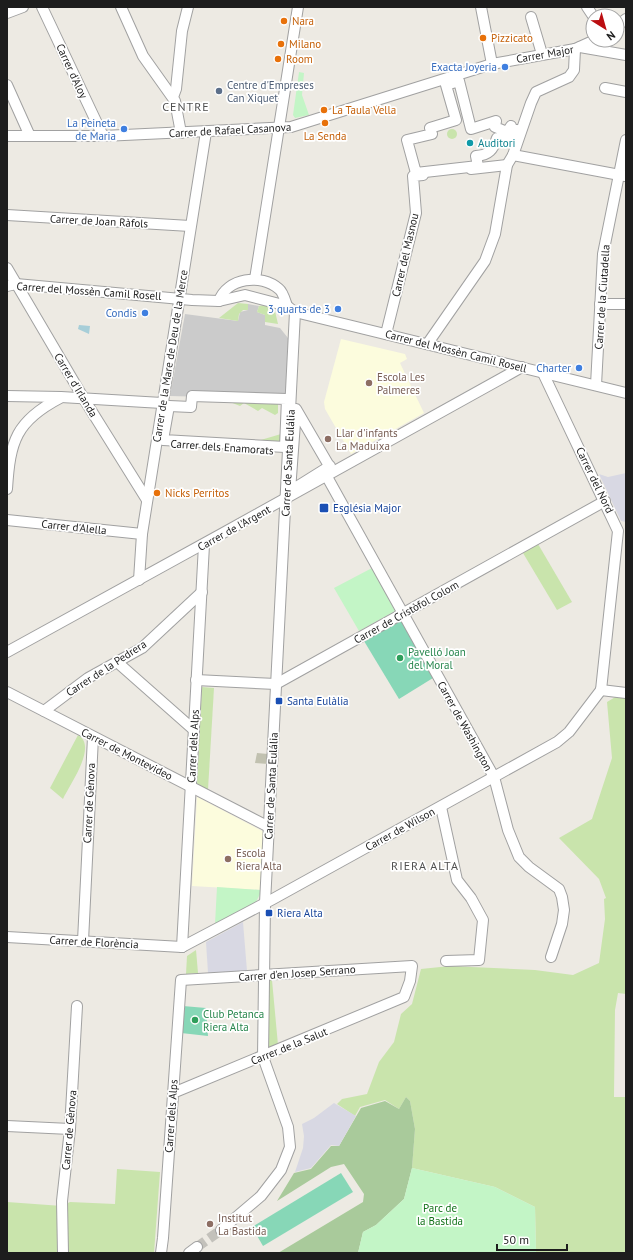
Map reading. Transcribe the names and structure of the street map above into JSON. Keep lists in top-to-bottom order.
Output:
{
  "streets": {
    "street": [
      "Carrer Major",
      "Carrer d'Aloy",
      "Carrer de Rafael Casanova",
      "Carrer de Joan Ràfols",
      "Carrer del Masnou",
      "Carrer del Mossèn Camil Rosell",
      "Carrer de la Ciutadella",
      "Carrer de la Mare de Deu de la Merce",
      "Carrer d'Irlanda",
      "Carrer dels Enamorats",
      "Carrer de Santa Eulália",
      "Carrer del Nord",
      "Carrer d'Alella",
      "Carrer de l'Argent",
      "Carrer de Cristòfol Colom",
      "Carrer de la Pedrera",
      "Carrer de Washington",
      "Carrer dels Alps",
      "Carrer de Montevideo",
      "Carrer de Gènova",
      "Carrer de Wilson",
      "Carrer de Florència",
      "Carrer d'en Josep Serrano",
      "Carrer de la Salut"
    ]
  },
  "crossings": [
    ["Carrer Major", "Carrer de Rafael Casanova"],
    ["Carrer d'Aloy", "Carrer de Rafael Casanova"],
    ["Carrer de Rafael Casanova", "Carrer de la Mare de Deu de la Merce"],
    ["Carrer de Joan Ràfols", "Carrer de la Mare de Deu de la Merce"],
    ["Carrer del Masnou", "Carrer del Mossèn Camil Rosell"],
    ["Carrer del Mossèn Camil Rosell", "Carrer de la Ciutadella"],
    ["Carrer del Mossèn Camil Rosell", "Carrer de la Mare de Deu de la Merce"],
    ["Carrer del Mossèn Camil Rosell", "Carrer d'Irlanda"],
    ["Carrer del Mossèn Camil Rosell", "Carrer de Santa Eulália"],
    ["Carrer del Mossèn Camil Rosell", "Carrer del Nord"],
    ["Carrer del Mossèn Camil Rosell", "Carrer de l'Argent"],
    ["Carrer de la Mare de Deu de la Merce", "Carrer d'Irlanda"],
    ["Carrer de la Mare de Deu de la Merce", "Carrer dels Enamorats"],
    ["Carrer de la Mare de Deu de la Merce", "Carrer d'Alella"],
    ["Carrer de la Mare de Deu de la Merce", "Carrer de l'Argent"],
    ["Carrer dels Enamorats", "Carrer de Santa Eulália"],
    ["Carrer de Santa Eulália", "Carrer de l'Argent"],
    ["Carrer de Santa Eulália", "Carrer de Cristòfol Colom"],
    ["Carrer de Santa Eulália", "Carrer de Montevideo"],
    ["Carrer de Santa Eulália", "Carrer de Wilson"],
    ["Carrer de Santa Eulália", "Carrer d'en Josep Serrano"],
    ["Carrer de Santa Eulália", "Carrer de la Salut"],
    ["Carrer del Nord", "Carrer de Cristòfol Colom"],
    ["Carrer del Nord", "Carrer de Wilson"],
    ["Carrer de l'Argent", "Carrer de Washington"],
    ["Carrer de l'Argent", "Carrer dels Alps"],
    ["Carrer de Cristòfol Colom", "Carrer de Washington"],
    ["Carrer de la Pedrera", "Carrer dels Alps"],
    ["Carrer de la Pedrera", "Carrer de Montevideo"],
    ["Carrer de Washington", "Carrer de Wilson"],
    ["Carrer dels Alps", "Carrer de Montevideo"],
    ["Carrer dels Alps", "Carrer de Wilson"],
    ["Carrer dels Alps", "Carrer de Florència"],
    ["Carrer dels Alps", "Carrer d'en Josep Serrano"],
    ["Carrer dels Alps", "Carrer de la Salut"],
    ["Carrer de Montevideo", "Carrer de Gènova"],
    ["Carrer de Gènova", "Carrer de Florència"],
    ["Carrer de Wilson", "Carrer de Florència"],
    ["Carrer d'en Josep Serrano", "Carrer de la Salut"]
  ],
  "districts": ["CENTRE", "RIERA ALTA"],
  "parks": ["Parc de la Bastida"],
  "places": {
    "other": [
      "Nara",
      "Pizzicato",
      "Milano",
      "Room",
      "Exacta Joyeria",
      "Centre d'Empreses Can Xiquet",
      "La Taula Vella",
      "La Senda",
      "La Peineta de Maria",
      "Auditori",
      "3 quarts de 3",
      "Condis",
      "Charter",
      "Escola Les Palmeres",
      "Llar d'infants La Maduixa",
      "Nicks Perritos",
      "Pavelló Joan del Moral",
      "Escola Riera Alta",
      "Club Petanca Riera Alta",
      "Institut La Bastida"
    ],
    "transit": ["Església Major", "Santa Eulàlia", "Riera Alta"]
  },
  "scale_bar": "50 m",
  "north": "bottom right"
}
